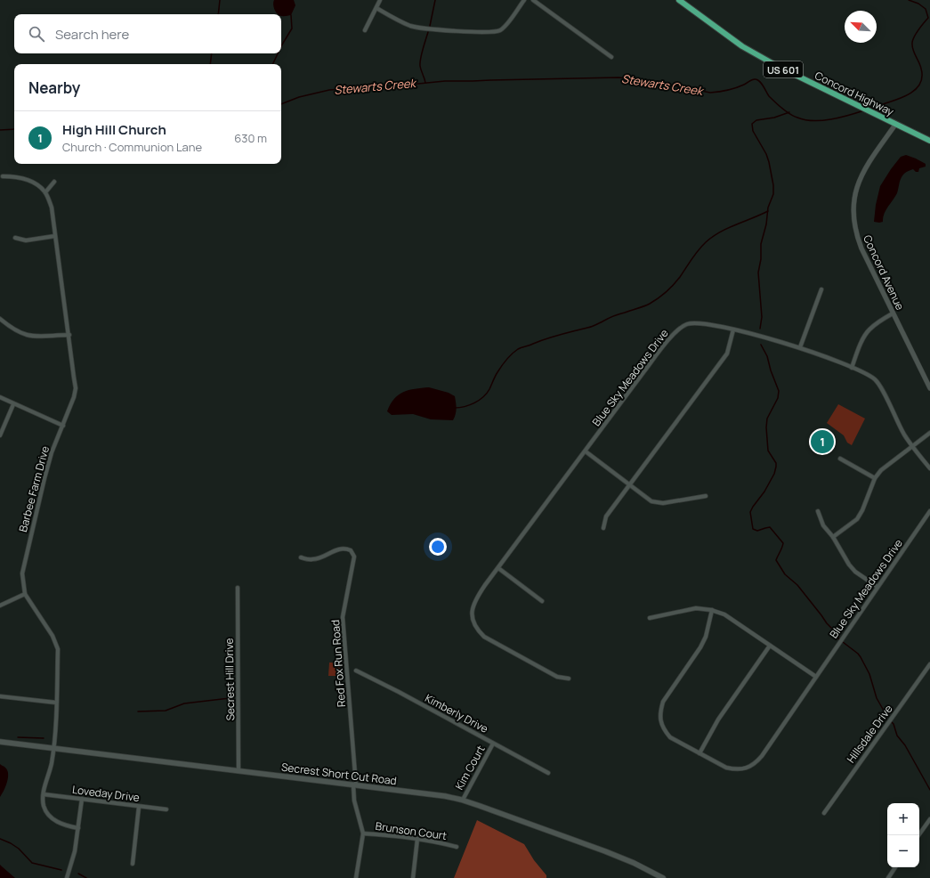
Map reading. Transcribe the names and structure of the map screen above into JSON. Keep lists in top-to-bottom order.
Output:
{
  "streets": {
    "highway": ["US 601", "Concord Highway"],
    "main road": ["Secrest Short Cut Road"],
    "street": [
      "Concord Avenue",
      "Blue Sky Meadows Drive",
      "Barbee Farm Drive",
      "Red Fox Run Road",
      "Secrest Hill Drive",
      "Kimberly Drive",
      "Hillsdale Drive",
      "Kim Court",
      "Loveday Drive",
      "Brunson Court"
    ]
  },
  "crossings": [
    ["US 601", "Concord Highway"],
    ["US 601", "Concord Avenue"],
    ["Concord Highway", "Concord Avenue"],
    ["Barbee Farm Drive", "Secrest Short Cut Road"],
    ["Barbee Farm Drive", "Loveday Drive"],
    ["Red Fox Run Road", "Secrest Short Cut Road"],
    ["Red Fox Run Road", "Brunson Court"],
    ["Secrest Hill Drive", "Secrest Short Cut Road"],
    ["Kimberly Drive", "Kim Court"],
    ["Kim Court", "Secrest Short Cut Road"]
  ],
  "water": ["Stewarts Creek"],
  "north": "top left",
  "page": {
    "search": "Search here",
    "heading": "Nearby",
    "list": [
      {
        "mark": "1",
        "name": "High Hill Church",
        "note": "Church · Communion Lane",
        "value": "630 m"
      }
    ],
    "pins": "1",
    "map_buttons": ["+", "−"]
  }
}
